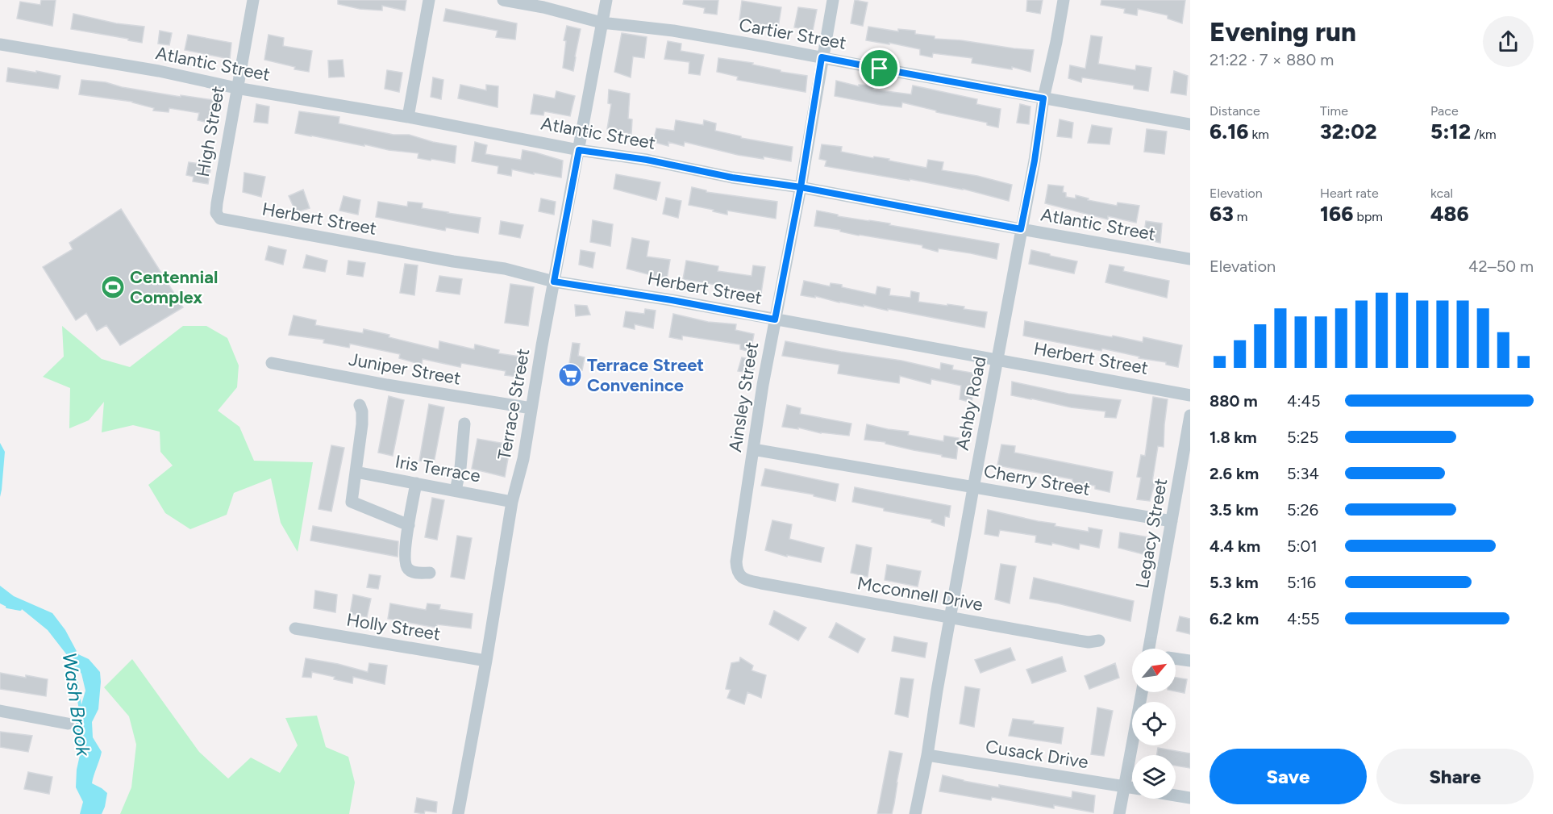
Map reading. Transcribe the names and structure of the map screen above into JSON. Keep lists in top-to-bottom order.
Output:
{
  "streets": {
    "street": [
      "Cartier Street",
      "Atlantic Street",
      "High Street",
      "Herbert Street",
      "Juniper Street",
      "Ainsley Street",
      "Ashby Road",
      "Terrace Street",
      "Iris Terrace",
      "Cherry Street",
      "Legacy Street",
      "Mcconnell Drive",
      "Holly Street",
      "Cusack Drive"
    ]
  },
  "crossings": [
    ["Cartier Street", "Ainsley Street"],
    ["Cartier Street", "Ashby Road"],
    ["Cartier Street", "Terrace Street"],
    ["Atlantic Street", "High Street"],
    ["Atlantic Street", "Ainsley Street"],
    ["Atlantic Street", "Ashby Road"],
    ["Atlantic Street", "Terrace Street"],
    ["High Street", "Herbert Street"],
    ["Herbert Street", "Ainsley Street"],
    ["Herbert Street", "Ashby Road"],
    ["Herbert Street", "Terrace Street"],
    ["Juniper Street", "Terrace Street"],
    ["Ainsley Street", "Cherry Street"],
    ["Ainsley Street", "Mcconnell Drive"],
    ["Ashby Road", "Cherry Street"],
    ["Ashby Road", "Mcconnell Drive"],
    ["Ashby Road", "Cusack Drive"],
    ["Terrace Street", "Iris Terrace"],
    ["Terrace Street", "Holly Street"],
    ["Cherry Street", "Legacy Street"]
  ],
  "water": ["Wash Brook"],
  "places": {
    "sports": ["Centennial Complex"],
    "supermarket": ["Terrace Street Convenince"]
  },
  "north": "top right",
  "page": {
    "heading": ["Evening run", "21:22 · 7 × 880 m"],
    "stats": [
      ["Distance", "6.16 km"],
      ["Time", "32:02"],
      ["Pace", "5:12 /km"],
      ["Elevation", "63 m"],
      ["Heart rate", "166 bpm"],
      ["kcal", "486"]
    ],
    "chart": ["Elevation", "42–50 m"],
    "list": [
      {
        "name": "880 m",
        "note": "4:45"
      },
      {
        "name": "1.8 km",
        "note": "5:25"
      },
      {
        "name": "2.6 km",
        "note": "5:34"
      },
      {
        "name": "3.5 km",
        "note": "5:26"
      },
      {
        "name": "4.4 km",
        "note": "5:01"
      },
      {
        "name": "5.3 km",
        "note": "5:16"
      },
      {
        "name": "6.2 km",
        "note": "4:55"
      }
    ],
    "buttons": ["Save", "Share"]
  }
}
